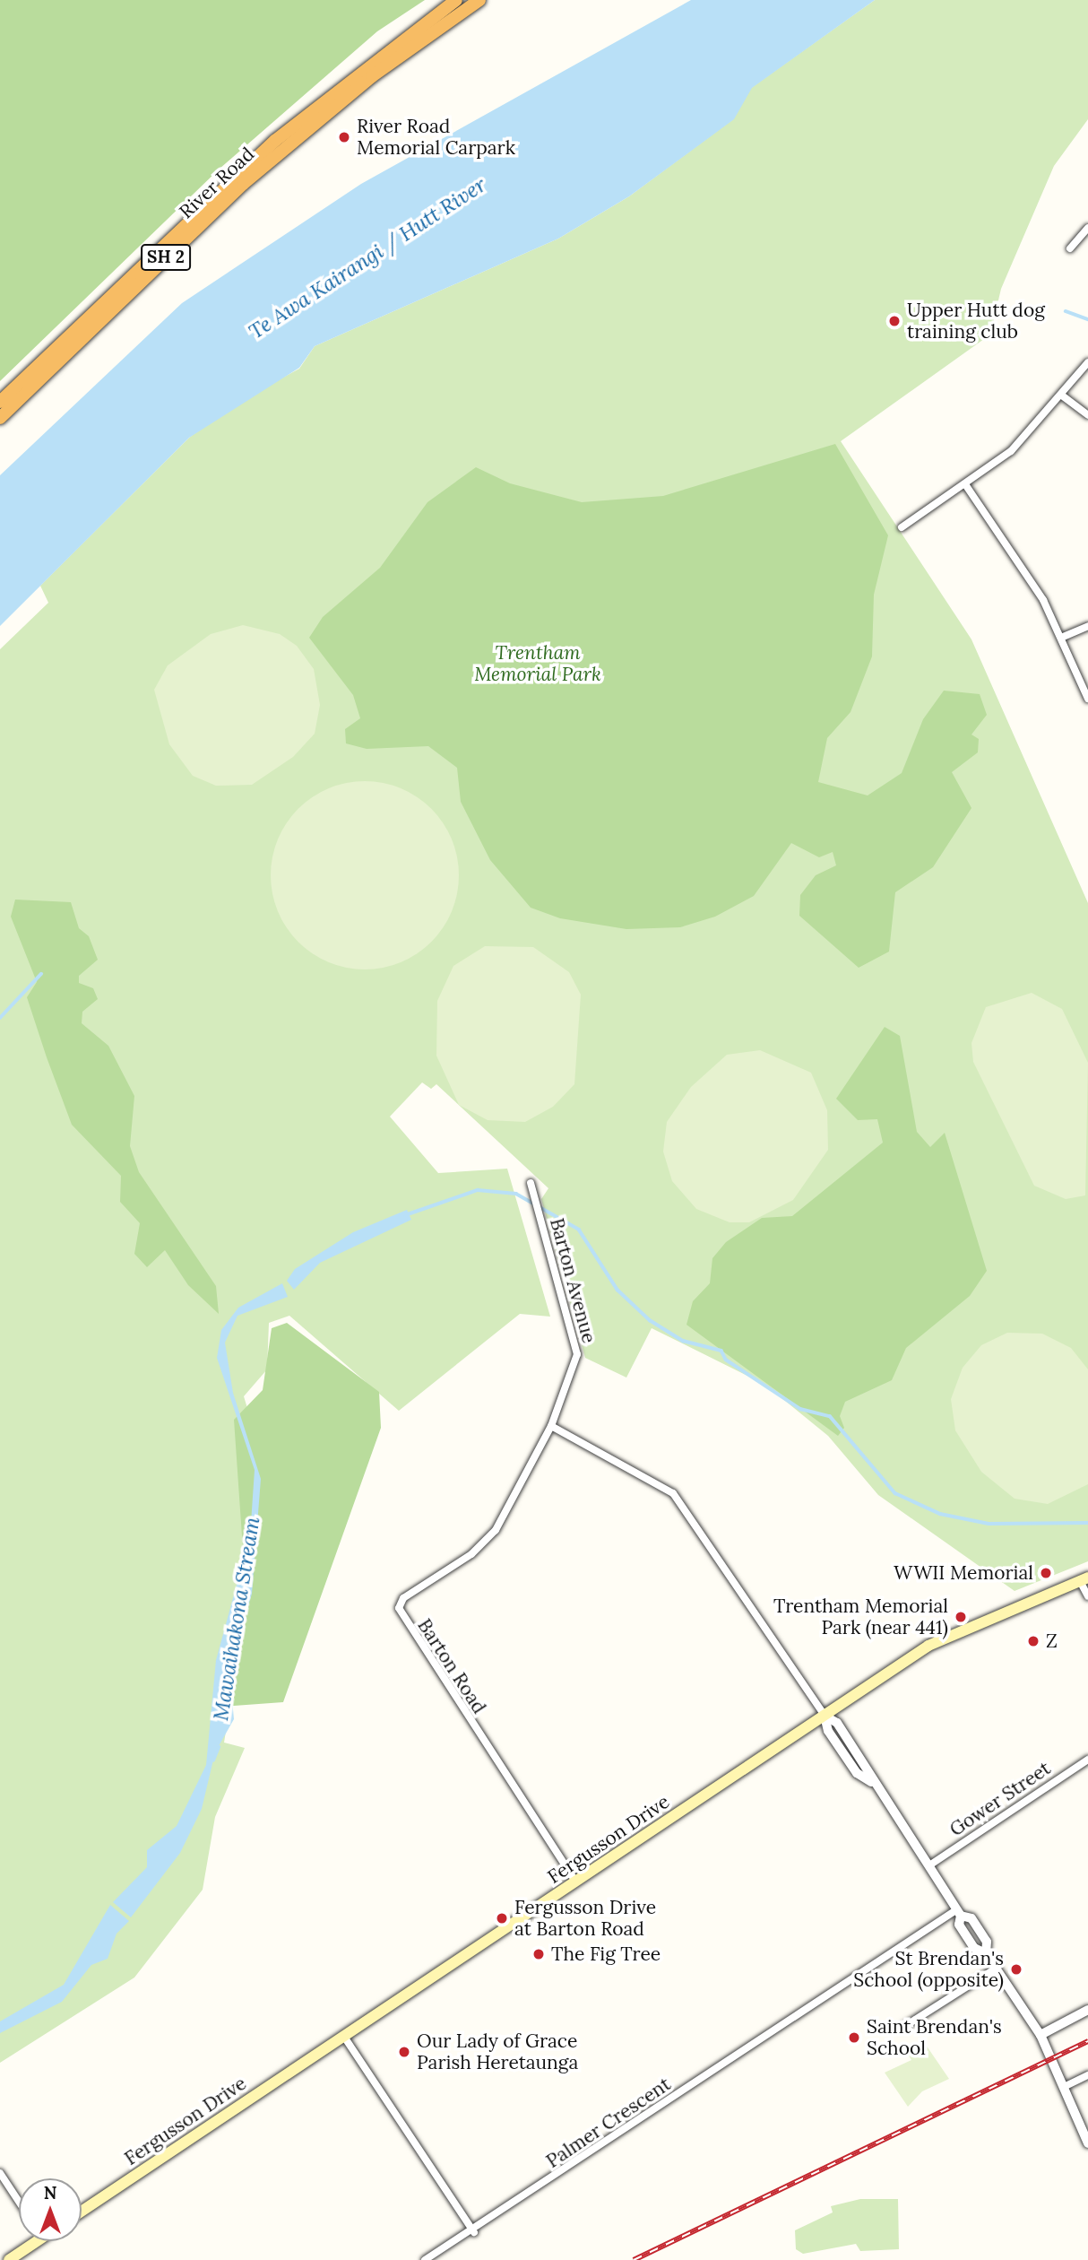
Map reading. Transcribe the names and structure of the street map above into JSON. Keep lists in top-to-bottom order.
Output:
{
  "streets": {
    "highway": ["River Road", "SH 2"],
    "main road": ["Fergusson Drive"],
    "street": [
      "Barton Avenue",
      "Barton Road",
      "Gower Street",
      "Palmer Crescent"
    ]
  },
  "crossings": [
    ["Barton Avenue", "Barton Road"],
    ["Barton Road", "Fergusson Drive"]
  ],
  "water": ["Te Awa Kairangi / Hutt River", "Mawaihakona Stream"],
  "parks": ["Trentham Memorial Park"],
  "places": [
    "River Road Memorial Carpark",
    "Upper Hutt dog training club",
    "WWII Memorial",
    "Trentham Memorial Park (near 441)",
    "Z",
    "Fergusson Drive at Barton Road",
    "The Fig Tree",
    "St Brendan's School (opposite)",
    "Saint Brendan's School",
    "Our Lady of Grace Parish Heretaunga"
  ],
  "north": "top"
}
